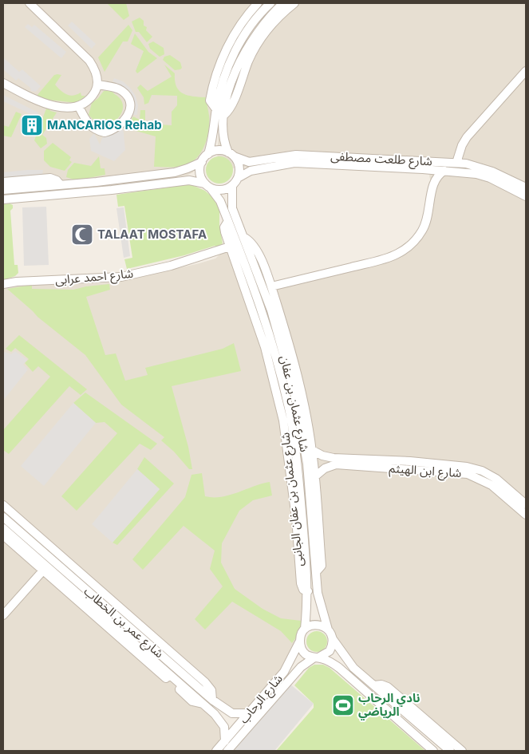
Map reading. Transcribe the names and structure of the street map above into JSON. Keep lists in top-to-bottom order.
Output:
{
  "streets": {
    "street": [
      "شارع طلعت مصطفى",
      "شارع احمد عرابى",
      "شارع عثمان بن عفان",
      "شارع ابن الهيثم",
      "شارع عثمان بن عفان الجانبى",
      "شارع عمر بن الخطاب",
      "شارع الرحاب"
    ]
  },
  "crossings": [
    ["شارع طلعت مصطفى", "شارع عثمان بن عفان"],
    ["شارع احمد عرابى", "شارع عثمان بن عفان الجانبى"],
    ["شارع عثمان بن عفان", "شارع عثمان بن عفان الجانبى"],
    ["شارع عثمان بن عفان", "شارع الرحاب"],
    ["شارع ابن الهيثم", "شارع عثمان بن عفان الجانبى"],
    ["شارع عمر بن الخطاب", "شارع الرحاب"]
  ],
  "places": {
    "building": ["MANCARIOS Rehab"],
    "mosque": ["TALAAT MOSTAFA"],
    "sports": ["نادي الرحاب الرياضي"]
  }
}
